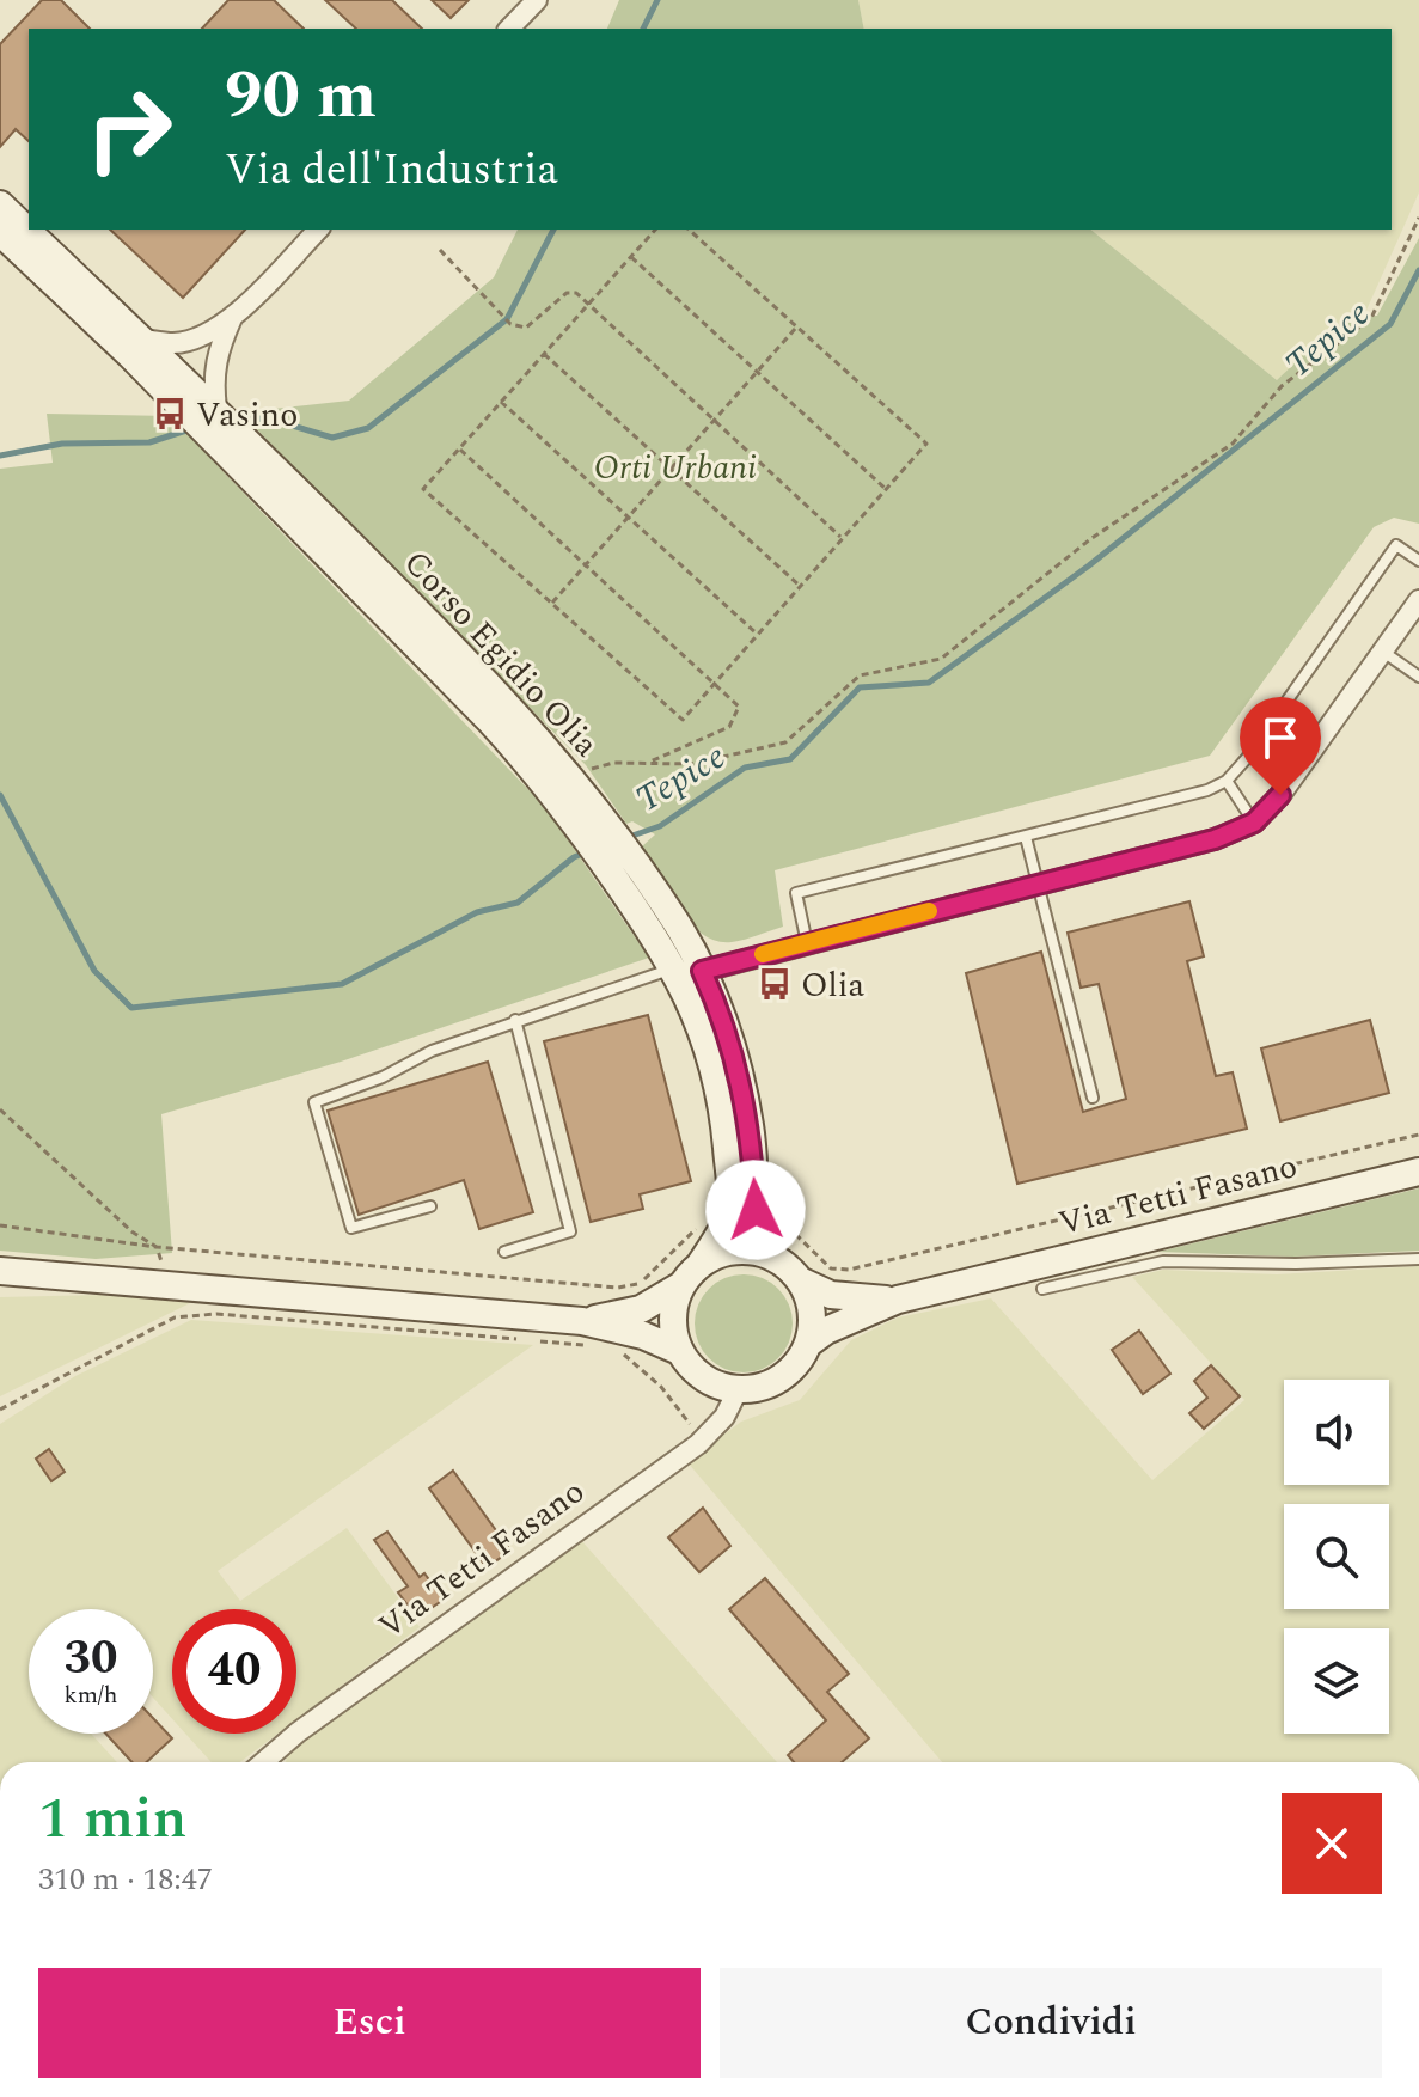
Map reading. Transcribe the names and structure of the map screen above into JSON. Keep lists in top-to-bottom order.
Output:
{
  "streets": {
    "street": ["Corso Egidio Olia", "Via Tetti Fasano"]
  },
  "crossings": [
    ["Corso Egidio Olia", "Via Tetti Fasano"]
  ],
  "water": ["Tepice"],
  "parks": ["Orti Urbani"],
  "places": {
    "bus stop": ["Vasino", "Olia"]
  },
  "page": {
    "turn": ["90 m", "Via dell'Industria"],
    "speed": "30 km/h",
    "limit": "40",
    "heading": ["1 min", "310 m · 18:47"],
    "buttons": ["Esci", "Condividi"]
  }
}
